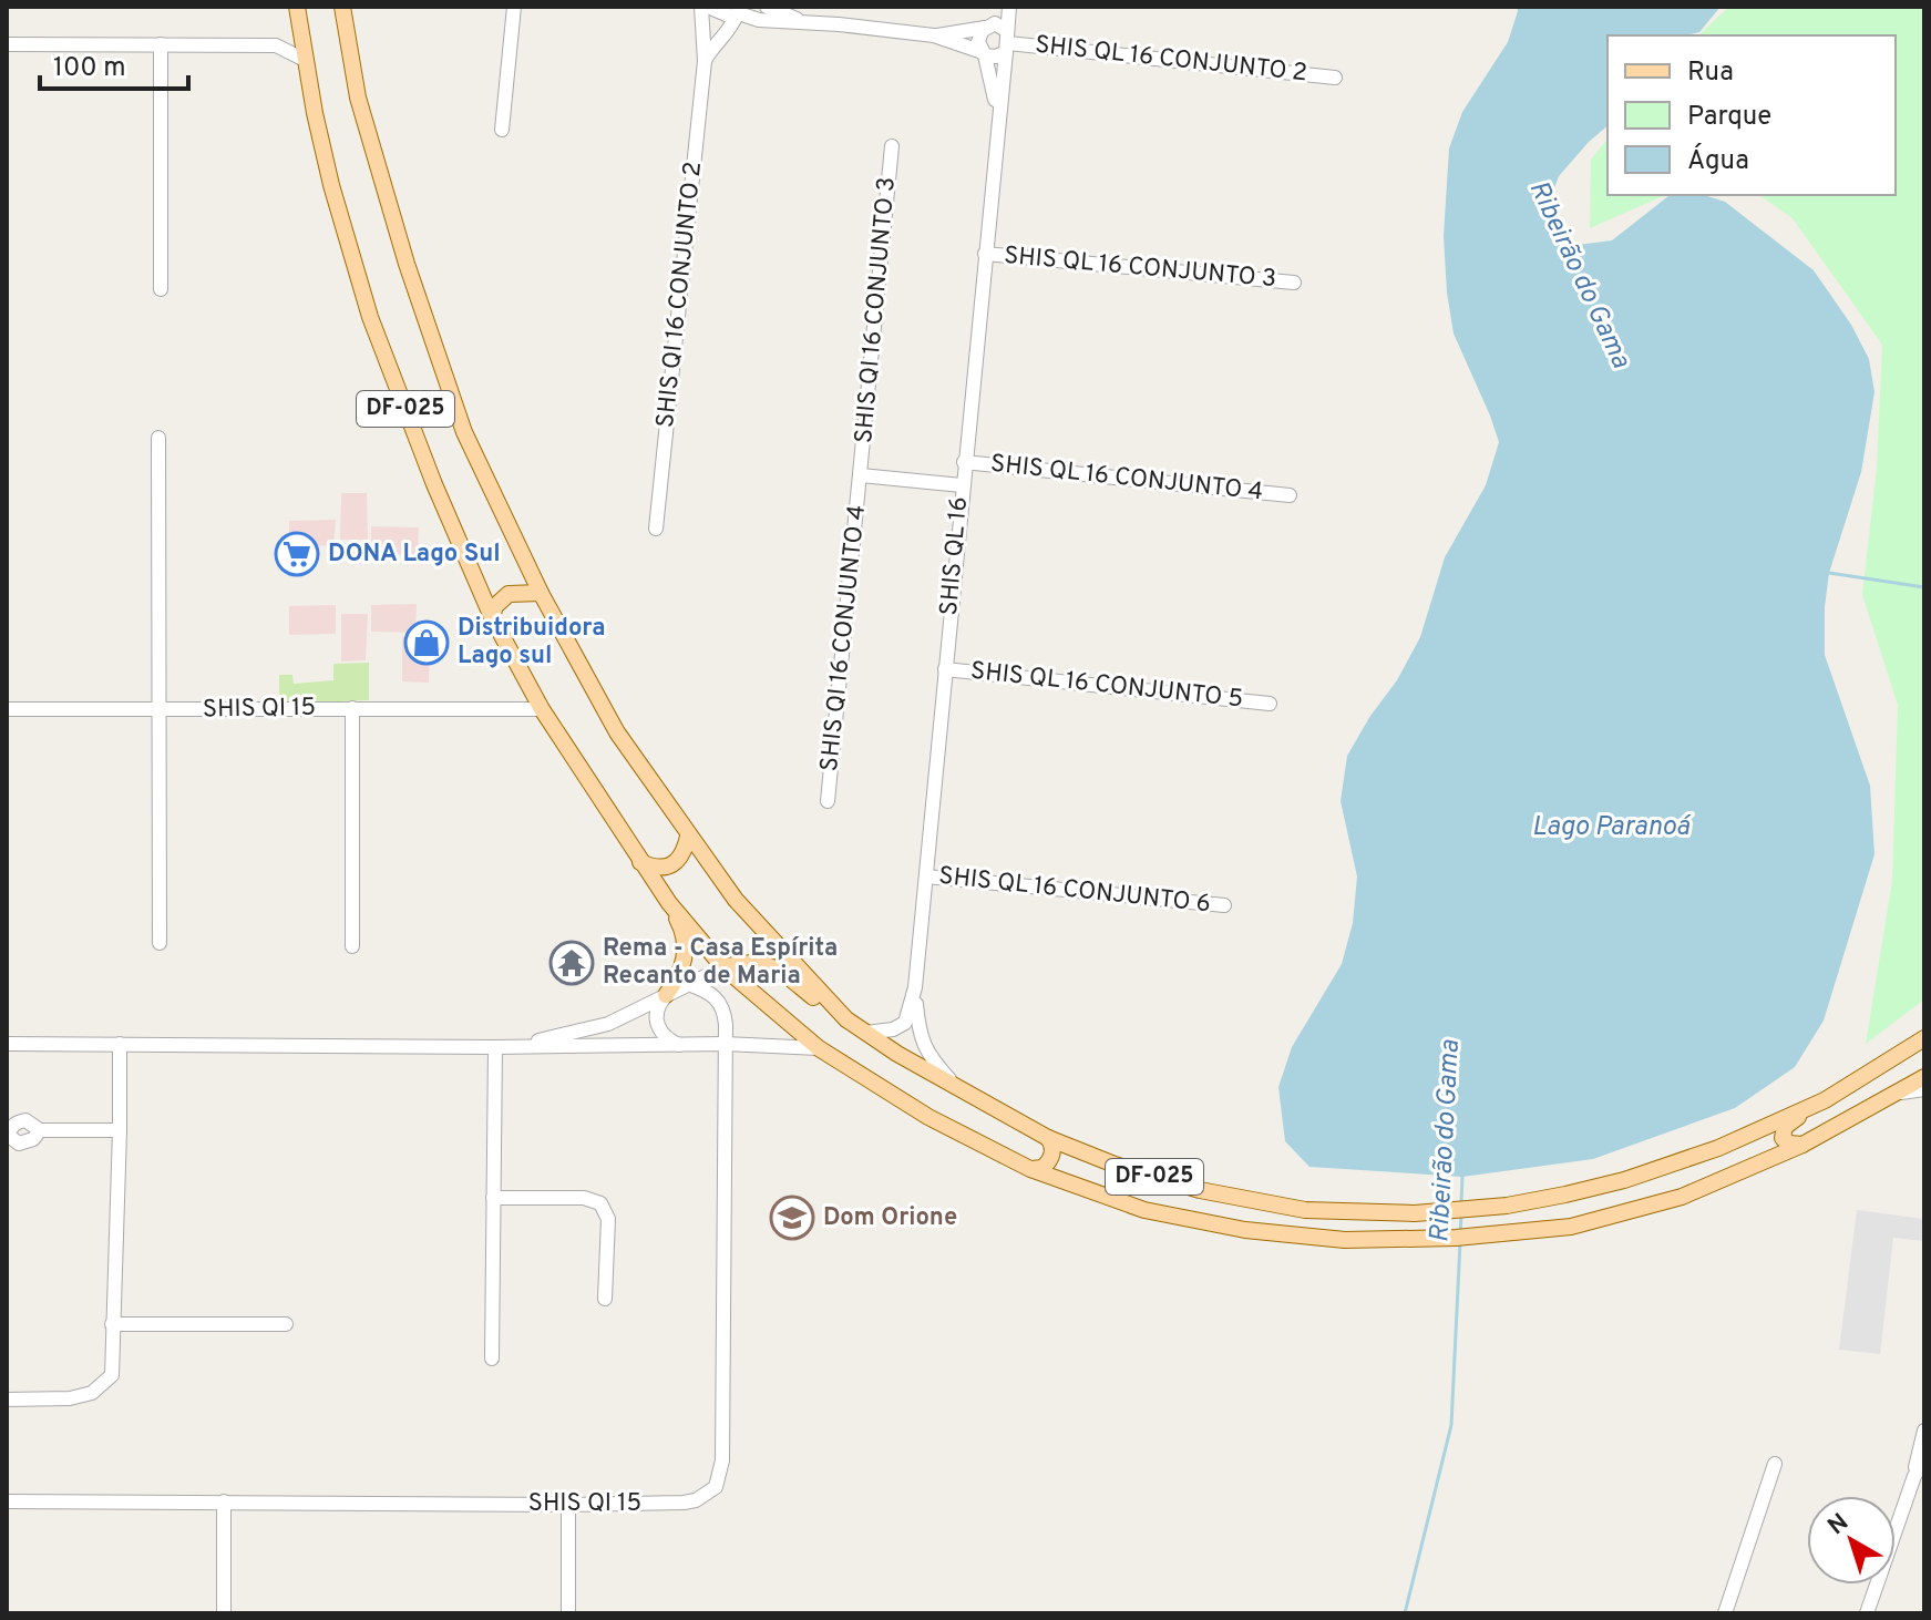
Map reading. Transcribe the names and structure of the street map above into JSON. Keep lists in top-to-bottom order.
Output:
{
  "streets": {
    "main road": ["DF-025"],
    "street": [
      "SHIS QL 16 CONJUNTO 2",
      "SHIS QL 16 CONJUNTO 3",
      "SHIS QI 16 CONJUNTO 2",
      "SHIS QI 16 CONJUNTO 3",
      "SHIS QL 16 CONJUNTO 4",
      "SHIS QL 16",
      "SHIS QI 16 CONJUNTO 4",
      "SHIS QL 16 CONJUNTO 5",
      "SHIS QI 15",
      "SHIS QL 16 CONJUNTO 6"
    ]
  },
  "crossings": [
    ["SHIS QL 16 CONJUNTO 2", "SHIS QL 16"],
    ["SHIS QL 16 CONJUNTO 3", "SHIS QL 16"],
    ["SHIS QI 16 CONJUNTO 3", "SHIS QI 16 CONJUNTO 4"],
    ["DF-025", "SHIS QL 16"],
    ["DF-025", "SHIS QI 15"],
    ["SHIS QL 16 CONJUNTO 4", "SHIS QL 16"],
    ["SHIS QL 16", "SHIS QL 16 CONJUNTO 5"],
    ["SHIS QL 16", "SHIS QL 16 CONJUNTO 6"]
  ],
  "water": ["Ribeirão do Gama", "Lago Paranoá"],
  "places": {
    "supermarket": ["DONA Lago Sul"],
    "shop": ["Distribuidora Lago sul"],
    "temple": ["Rema - Casa Espírita Recanto de Maria"],
    "school or university": ["Dom Orione"]
  },
  "legend": ["Rua", "Parque", "Água"],
  "scale_bar": "100 m",
  "north": "top left"
}
